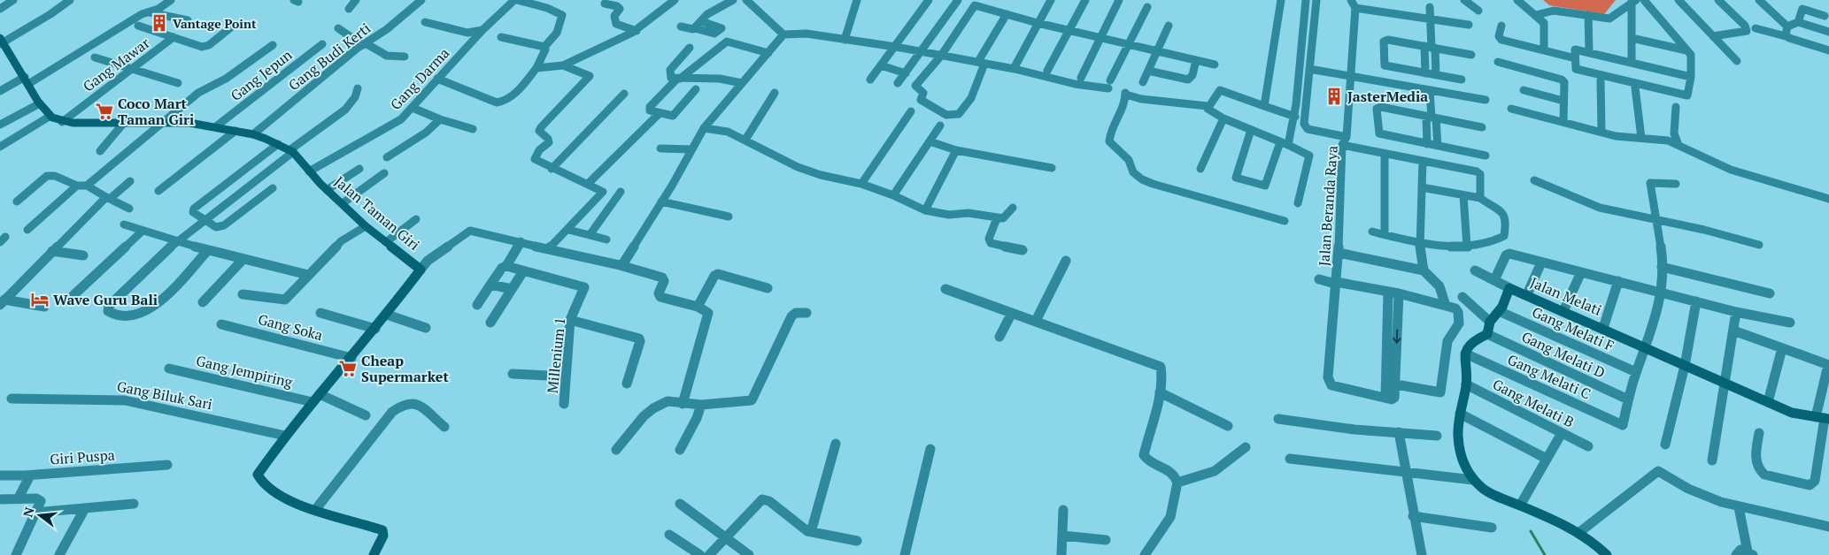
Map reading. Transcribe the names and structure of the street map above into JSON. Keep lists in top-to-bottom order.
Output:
{
  "streets": {
    "street": [
      "Gang Budi Kerti",
      "Gang Mawar",
      "Gang Jepun",
      "Gang Darma",
      "Jalan Beranda Raya",
      "Jalan Taman Giri",
      "Jalan Melati",
      "Gang Soka",
      "Gang Melati F",
      "Gang Melati D",
      "Millenium 1",
      "Gang Jempiring",
      "Gang Melati C",
      "Gang Biluk Sari",
      "Gang Melati B",
      "Giri Puspa"
    ]
  },
  "crossings": [
    ["Gang Budi Kerti", "Jalan Taman Giri"],
    ["Gang Mawar", "Jalan Taman Giri"],
    ["Gang Jepun", "Jalan Taman Giri"],
    ["Gang Darma", "Jalan Taman Giri"],
    ["Jalan Taman Giri", "Gang Soka"],
    ["Jalan Taman Giri", "Gang Jempiring"],
    ["Jalan Taman Giri", "Gang Biluk Sari"],
    ["Jalan Melati", "Gang Melati F"],
    ["Jalan Melati", "Gang Melati D"],
    ["Gang Melati D", "Gang Melati C"]
  ],
  "places": {
    "building": ["Vantage Point", "JasterMedia"],
    "supermarket": ["Coco Mart Taman Giri", "Cheap Supermarket"],
    "hotel": ["Wave Guru Bali"]
  },
  "north": "left"
}
